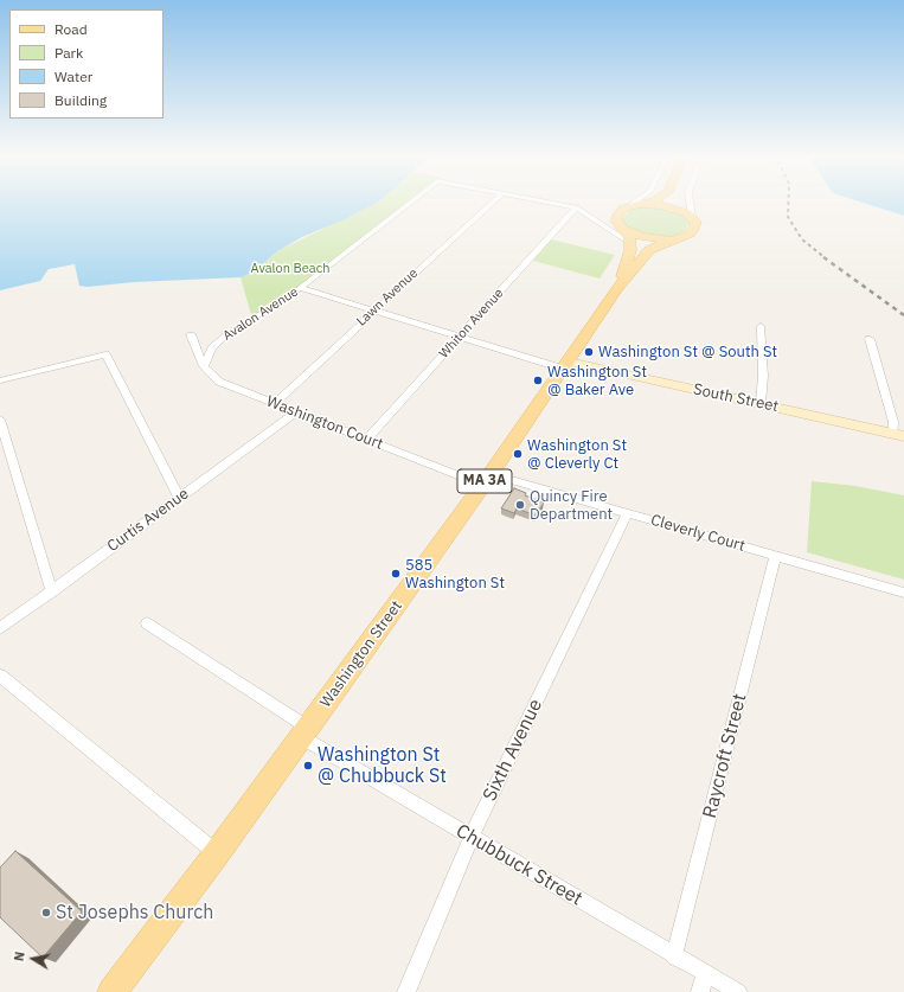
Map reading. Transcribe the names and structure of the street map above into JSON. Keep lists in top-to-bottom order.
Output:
{
  "streets": {
    "main road": ["South Street", "MA 3A", "Washington Street"],
    "street": [
      "Lawn Avenue",
      "Avalon Avenue",
      "Whiton Avenue",
      "Washington Court",
      "Curtis Avenue",
      "Cleverly Court",
      "Sixth Avenue",
      "Raycroft Street",
      "Chubbuck Street"
    ]
  },
  "crossings": [
    ["Lawn Avenue", "Washington Court"],
    ["Avalon Avenue", "Washington Court"],
    ["Whiton Avenue", "Washington Court"],
    ["South Street", "Washington Street"],
    ["Washington Court", "Curtis Avenue"],
    ["Washington Court", "Cleverly Court"],
    ["Washington Court", "Washington Street"],
    ["MA 3A", "Washington Street"],
    ["Cleverly Court", "Washington Street"],
    ["Cleverly Court", "Sixth Avenue"],
    ["Cleverly Court", "Raycroft Street"],
    ["Washington Street", "Chubbuck Street"],
    ["Sixth Avenue", "Chubbuck Street"],
    ["Raycroft Street", "Chubbuck Street"]
  ],
  "parks": ["Avalon Beach"],
  "places": [
    "Washington St @ South St",
    "Washington St @ Baker Ave",
    "Washington St @ Cleverly Ct",
    "Quincy Fire Department",
    "585 Washington St",
    "Washington St @ Chubbuck St",
    "St Josephs Church"
  ],
  "legend": [
    "Road",
    "Park",
    "Water",
    "Building"
  ],
  "north": "left"
}
